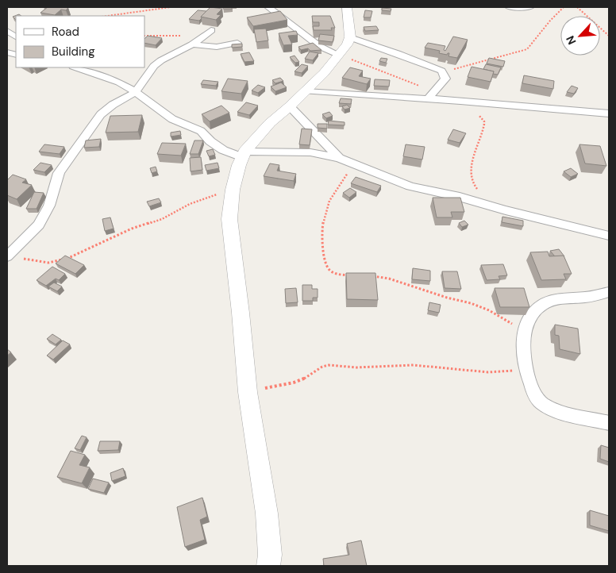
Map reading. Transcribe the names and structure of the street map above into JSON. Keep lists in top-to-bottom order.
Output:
{
  "legend": ["Road", "Building"],
  "north": "bottom left"
}
